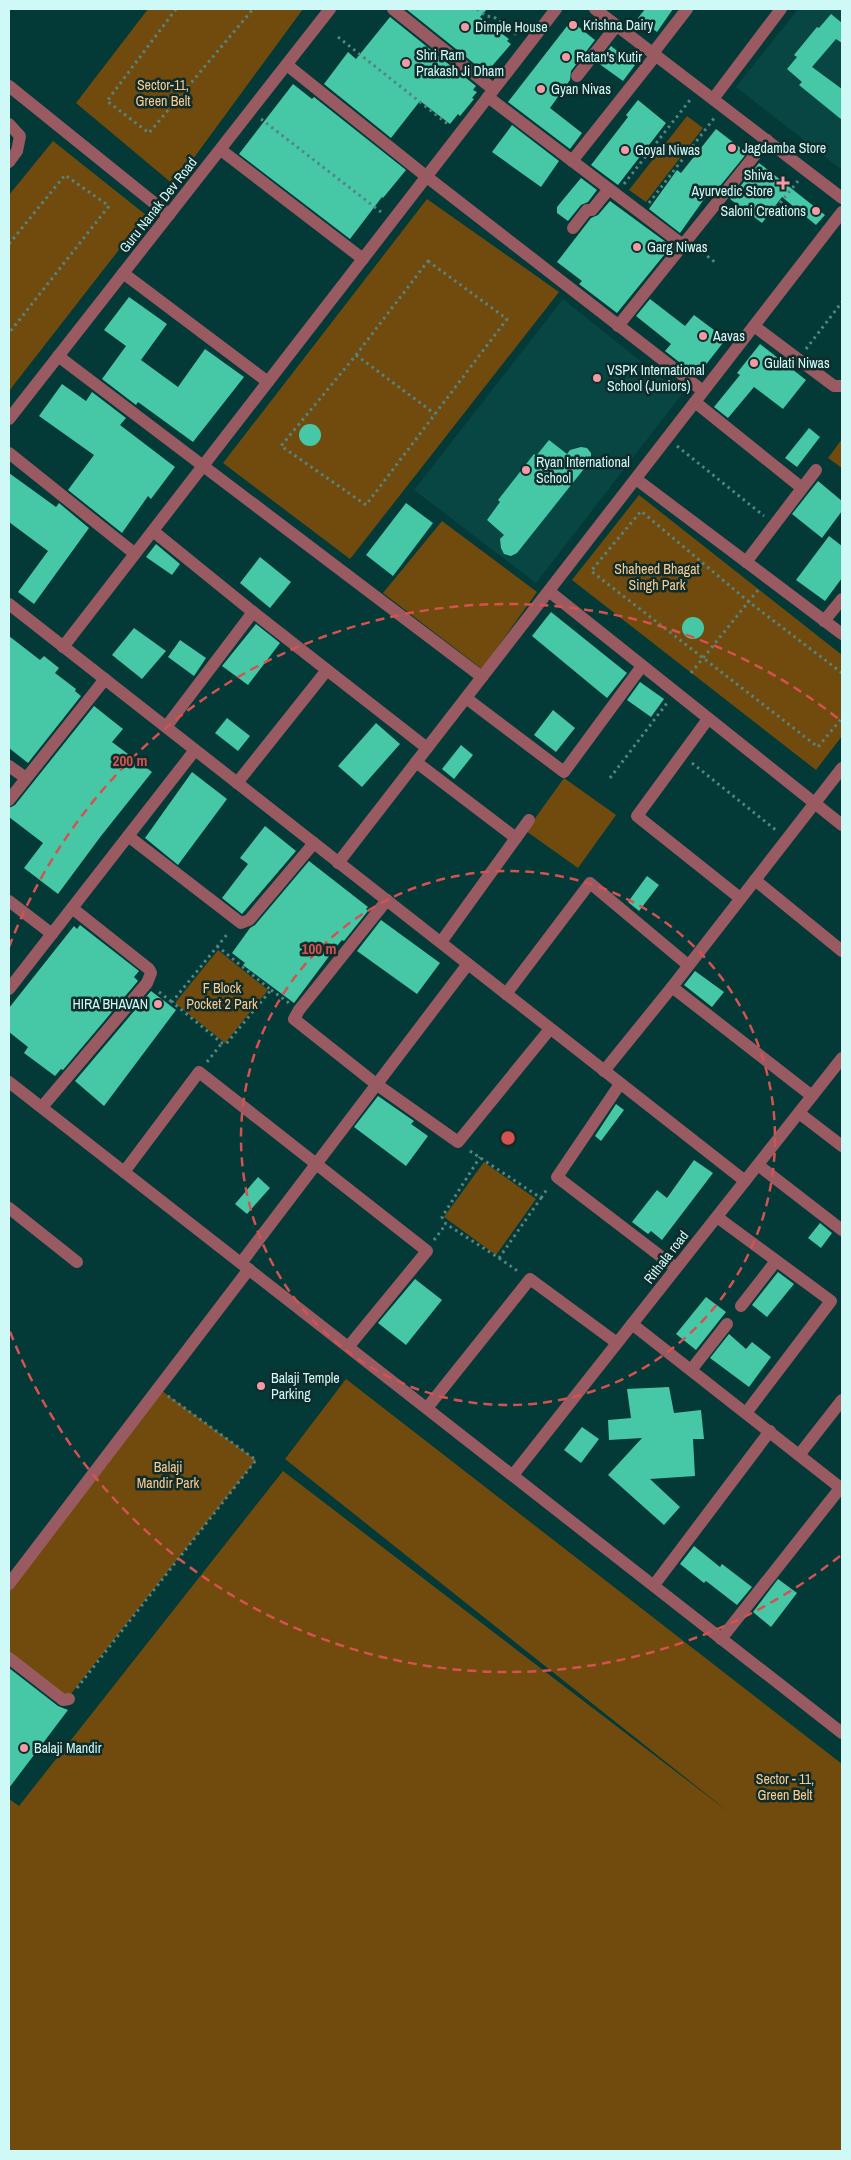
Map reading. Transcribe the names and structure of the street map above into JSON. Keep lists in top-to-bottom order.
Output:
{
  "streets": {
    "street": ["Guru Nanak Dev Road", "Rithala road"]
  },
  "parks": [
    "Sector-11, Green Belt",
    "Shaheed Bhagat Singh Park",
    "F Block Pocket 2 Park",
    "Balaji Mandir Park",
    "Sector - 11, Green Belt"
  ],
  "places": {
    "other": [
      "Krishna Dairy",
      "Dimple House",
      "Ratan's Kutir",
      "Shri Ram Prakash Ji Dham",
      "Gyan Nivas",
      "Jagdamba Store",
      "Goyal Niwas",
      "Saloni Creations",
      "Garg Niwas",
      "Aavas",
      "Gulati Niwas",
      "VSPK International School (Juniors)",
      "Ryan International School",
      "HIRA BHAVAN",
      "Balaji Temple Parking",
      "Balaji Mandir"
    ],
    "health": ["Shiva Ayurvedic Store"]
  },
  "rings": ["200 m", "100 m"]
}
